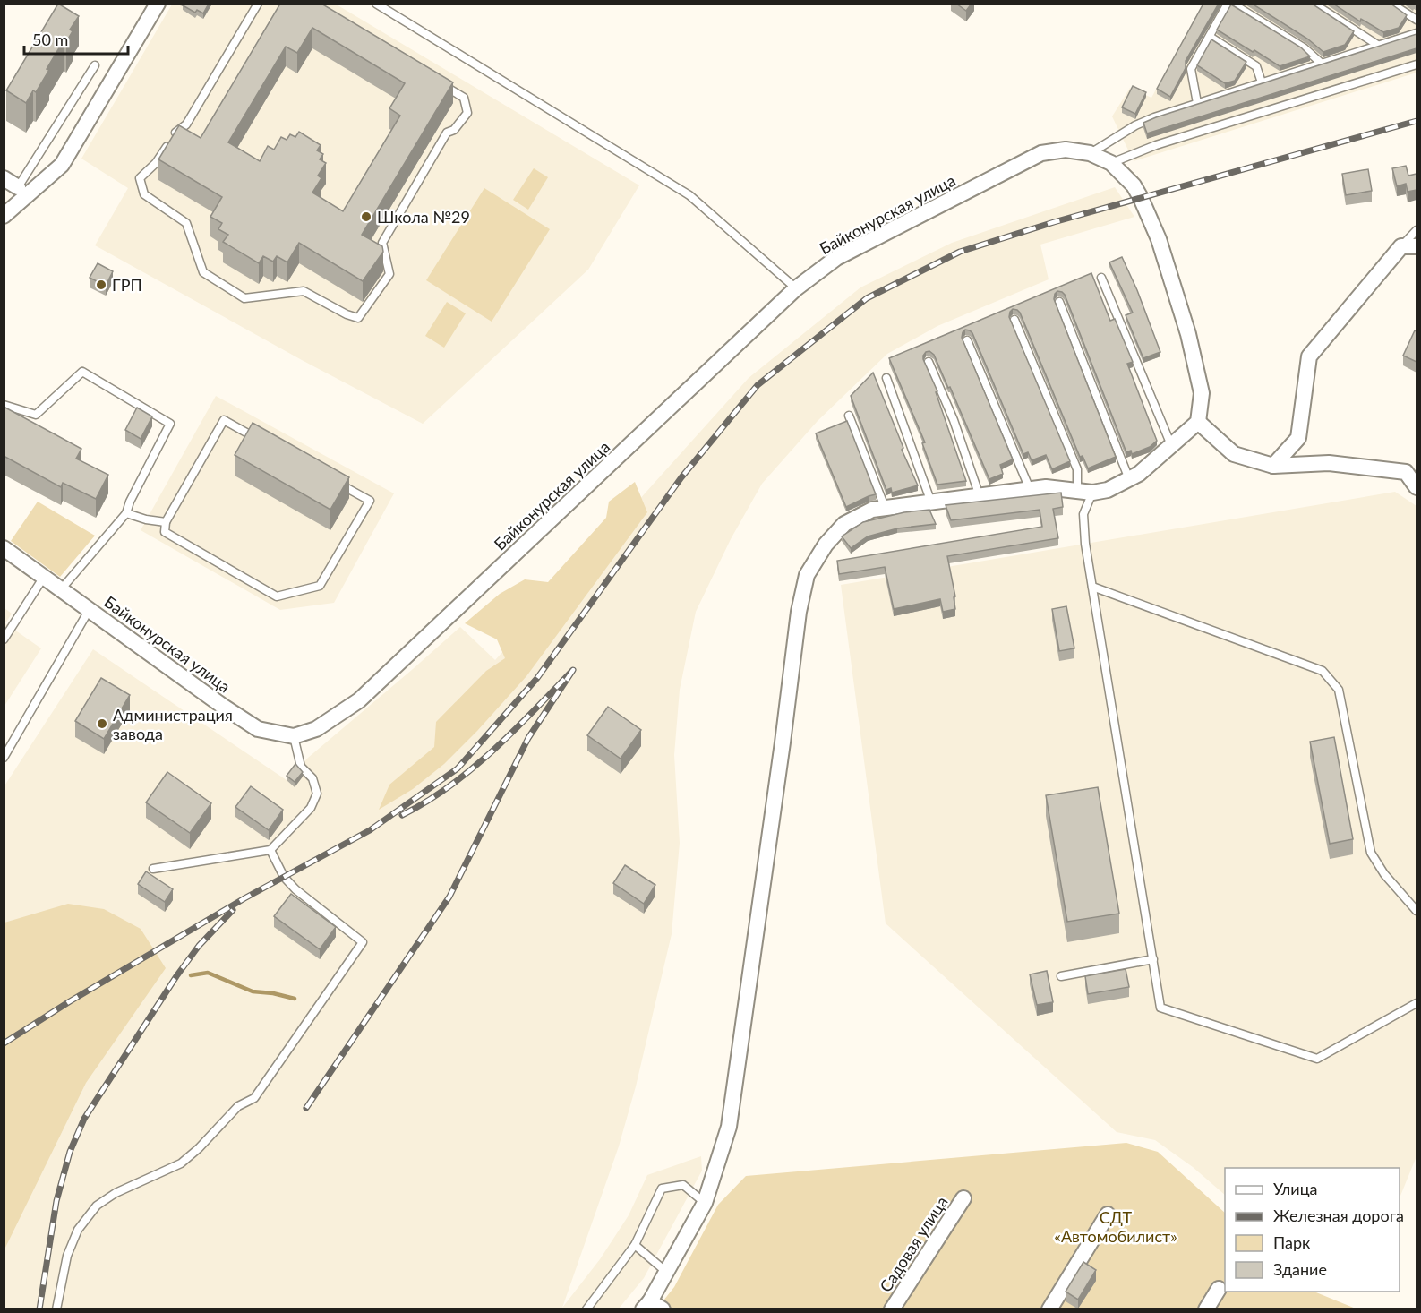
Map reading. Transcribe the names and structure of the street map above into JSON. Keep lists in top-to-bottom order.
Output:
{
  "streets": {
    "street": ["Байконурская улица", "Садовая улица"]
  },
  "parks": ["СДТ «Автомобилист»"],
  "places": ["Школа №29", "ГРП", "Администрация завода"],
  "legend": [
    "Улица",
    "Железная дорога",
    "Парк",
    "Здание"
  ],
  "scale_bar": "50 m"
}
